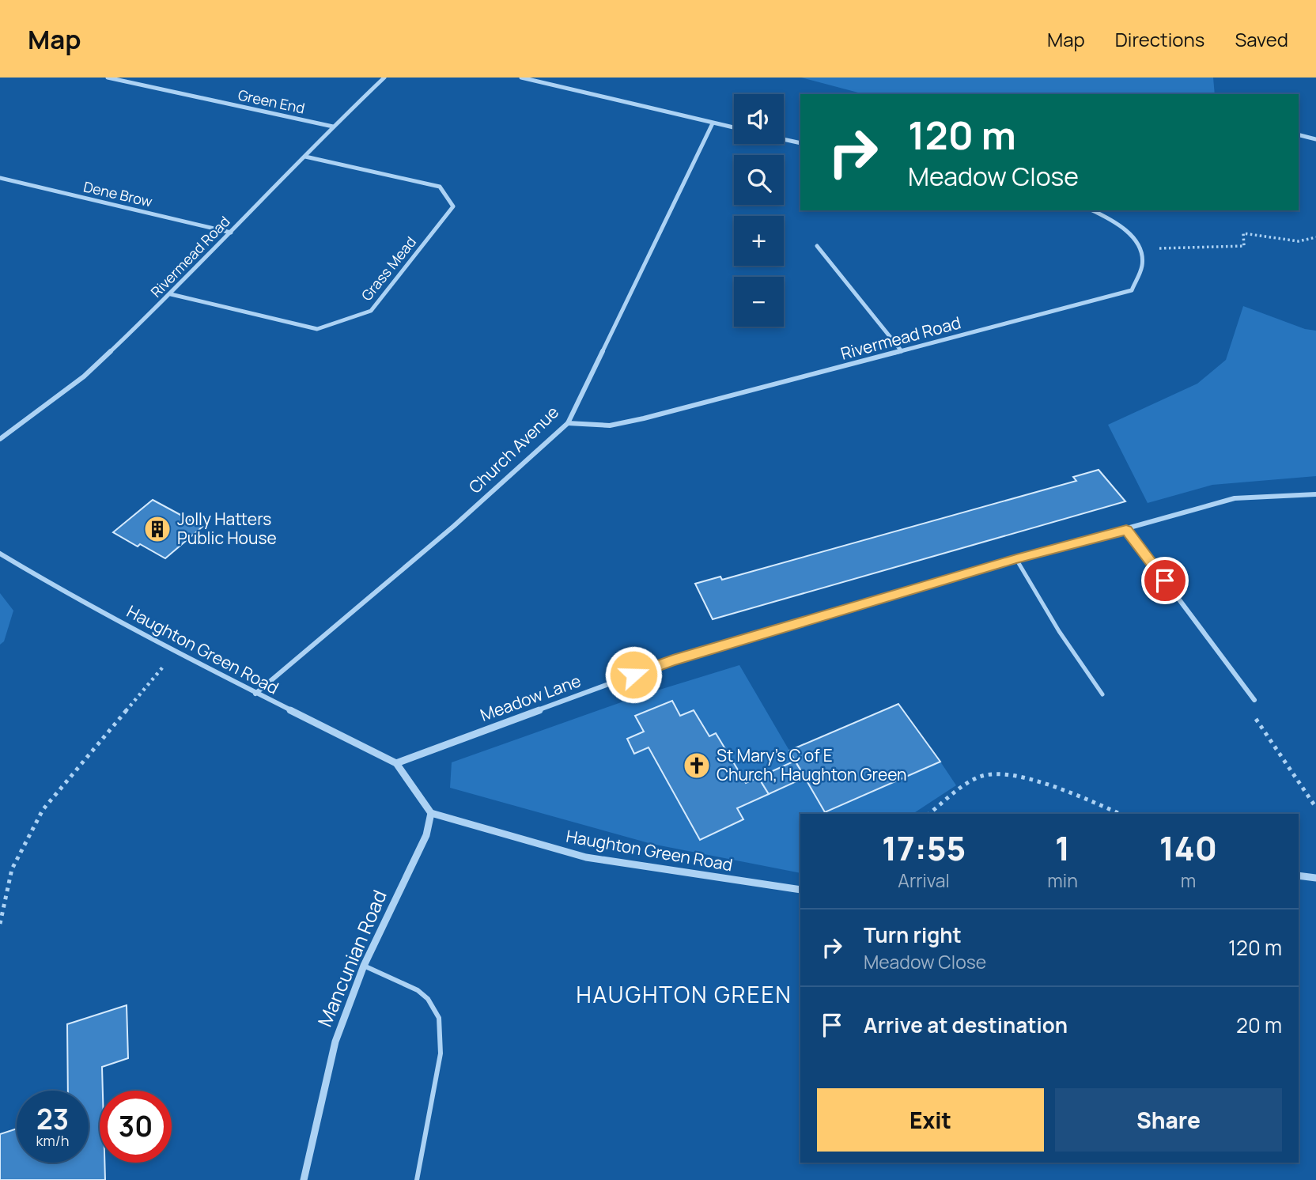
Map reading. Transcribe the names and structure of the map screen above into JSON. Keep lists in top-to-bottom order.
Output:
{
  "streets": {
    "street": [
      "Green End",
      "Dene Brow",
      "Rivermead Road",
      "Grass Mead",
      "Church Avenue",
      "Haughton Green Road",
      "Meadow Lane",
      "Mancunian Road"
    ]
  },
  "crossings": [
    ["Green End", "Rivermead Road"],
    ["Dene Brow", "Rivermead Road"],
    ["Rivermead Road", "Grass Mead"],
    ["Rivermead Road", "Church Avenue"],
    ["Church Avenue", "Haughton Green Road"],
    ["Haughton Green Road", "Meadow Lane"],
    ["Haughton Green Road", "Mancunian Road"]
  ],
  "districts": ["HAUGHTON GREEN"],
  "places": {
    "building": ["Jolly Hatters Public House"],
    "church": ["St Mary's C of E Church, Haughton Green"]
  },
  "page": {
    "header": "Map",
    "nav": ["Map", "Directions", "Saved"],
    "map_buttons": ["+", "−"],
    "turn": ["120 m", "Meadow Close"],
    "eta": [
      "17:55",
      "Arrival",
      "1",
      "min",
      "140",
      "m"
    ],
    "list": [
      {
        "name": "Turn right",
        "note": "Meadow Close",
        "value": "120 m"
      },
      {
        "name": "Arrive at destination",
        "value": "20 m"
      }
    ],
    "buttons": ["Exit", "Share"],
    "speed": "23 km/h",
    "limit": "30"
  }
}
